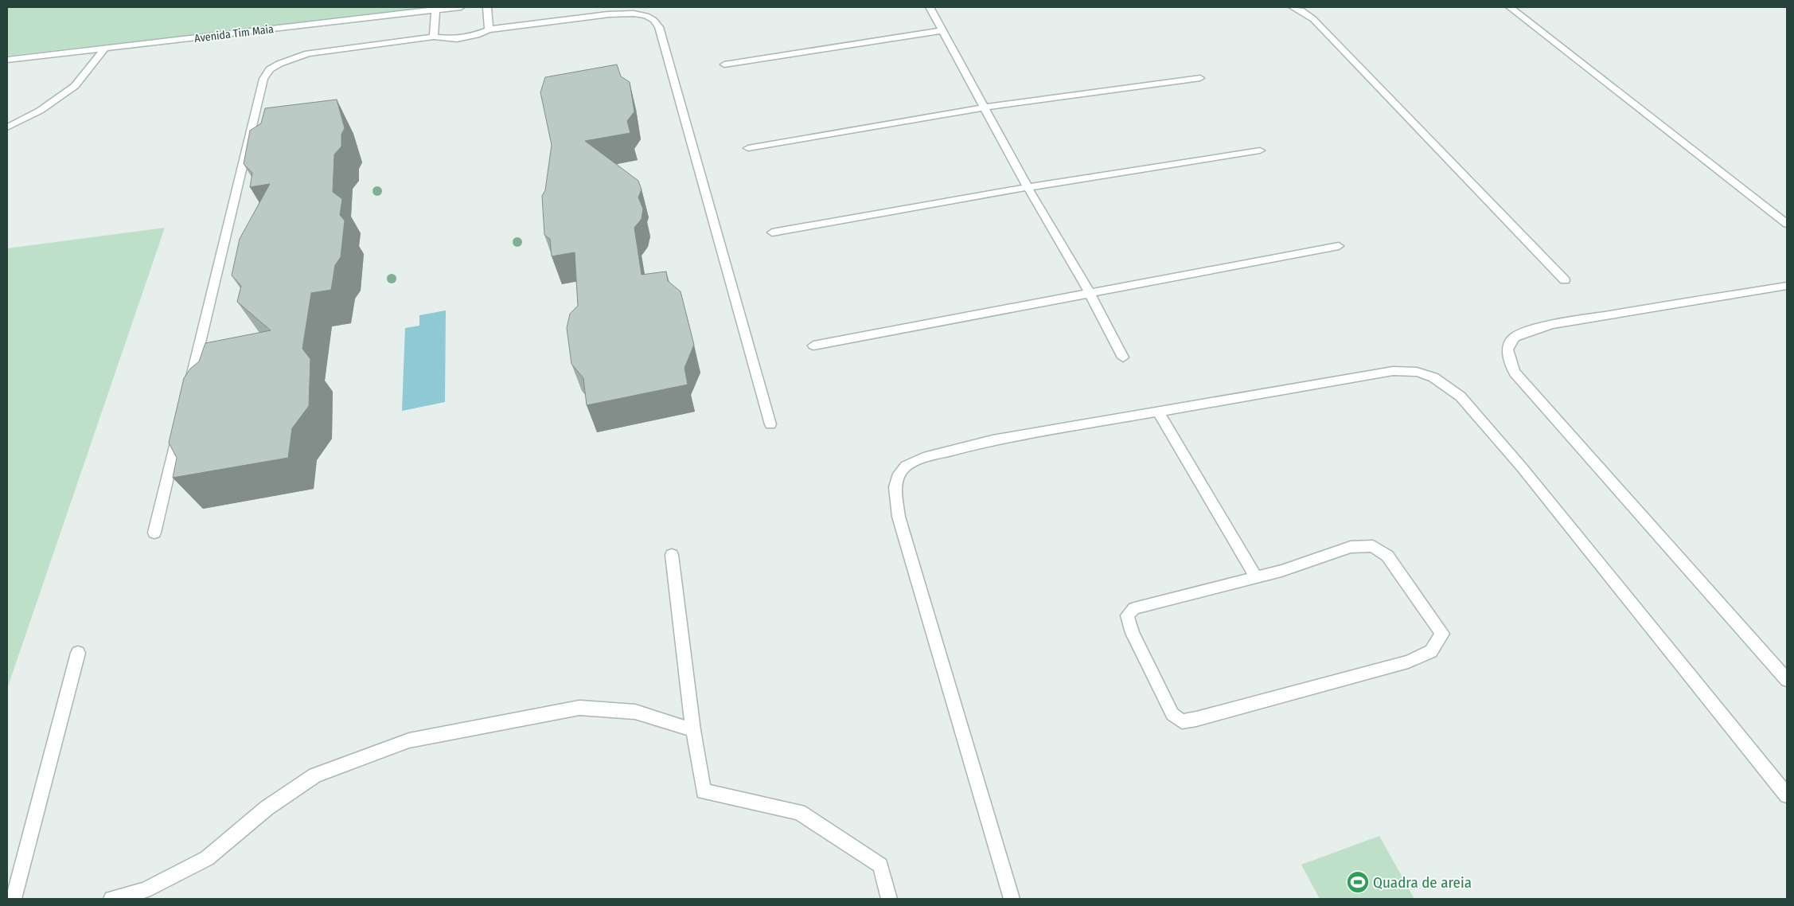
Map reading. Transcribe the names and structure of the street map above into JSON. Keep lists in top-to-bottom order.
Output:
{
  "streets": {
    "street": ["Avenida Tim Maia"]
  },
  "places": {
    "sports": ["Quadra de areia"]
  }
}
